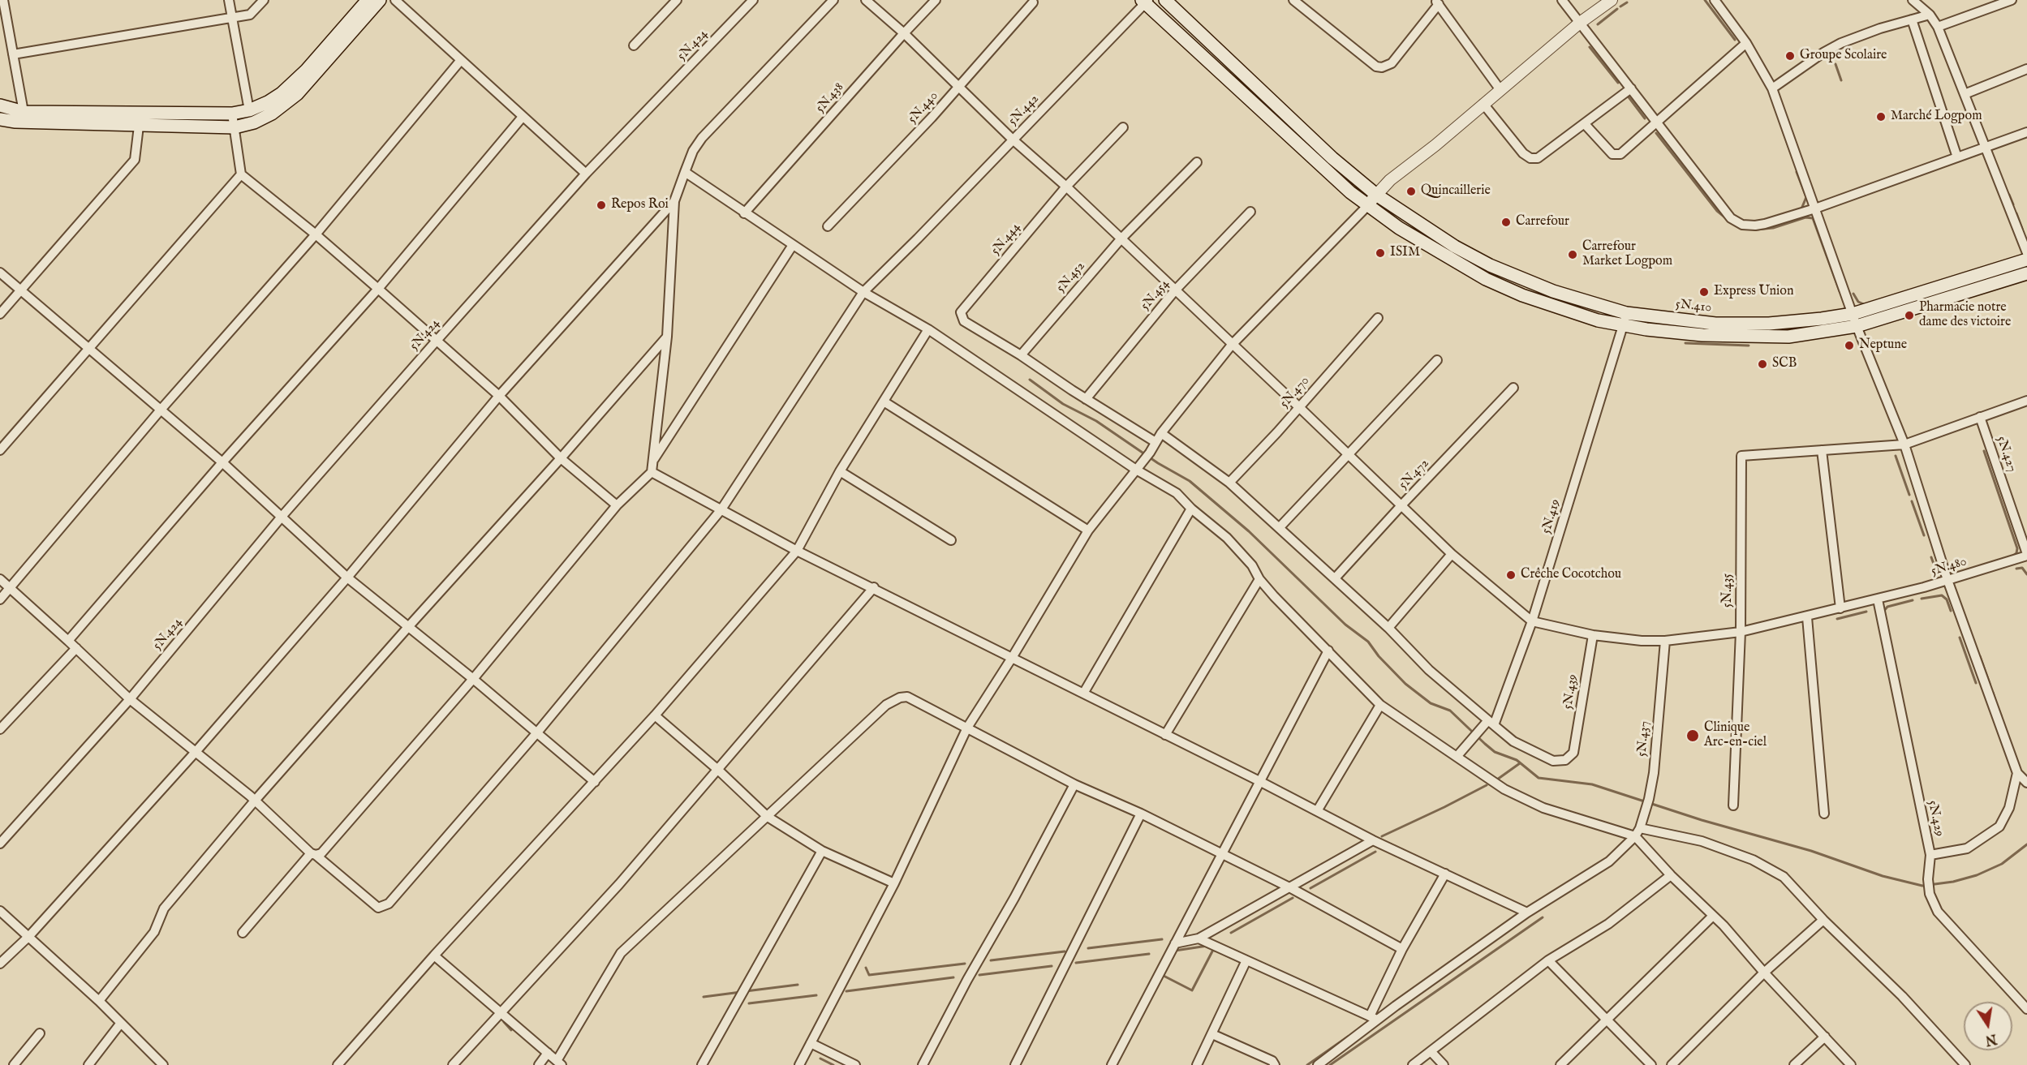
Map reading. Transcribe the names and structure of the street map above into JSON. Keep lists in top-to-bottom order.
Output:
{
  "streets": {
    "main road": ["5N.410"],
    "street": [
      "5N.424",
      "5N.438",
      "5N.440",
      "5N.442",
      "5N.444",
      "5N.452",
      "5N.454",
      "5N.470",
      "5N.427",
      "5N.472",
      "5N.419",
      "5N.480",
      "5N.435",
      "5N.439",
      "5N.437",
      "5N.429"
    ]
  },
  "crossings": [
    ["5N.444", "5N.452"],
    ["5N.410", "5N.419"],
    ["5N.427", "5N.480"],
    ["5N.427", "5N.435"],
    ["5N.419", "5N.480"],
    ["5N.419", "5N.439"],
    ["5N.480", "5N.435"],
    ["5N.480", "5N.439"],
    ["5N.480", "5N.437"],
    ["5N.480", "5N.429"]
  ],
  "places": [
    "Groupe Scolaire",
    "Marché Logpom",
    "Quincaillerie",
    "Repos Roi",
    "Carrefour",
    "ISIM",
    "Carrefour Market Logpom",
    "Express Union",
    "Pharmacie notre dame des victoire",
    "Neptune",
    "SCB",
    "Crêche Cocotchou",
    "Clinique Arc-en-ciel"
  ],
  "north": "bottom"
}
